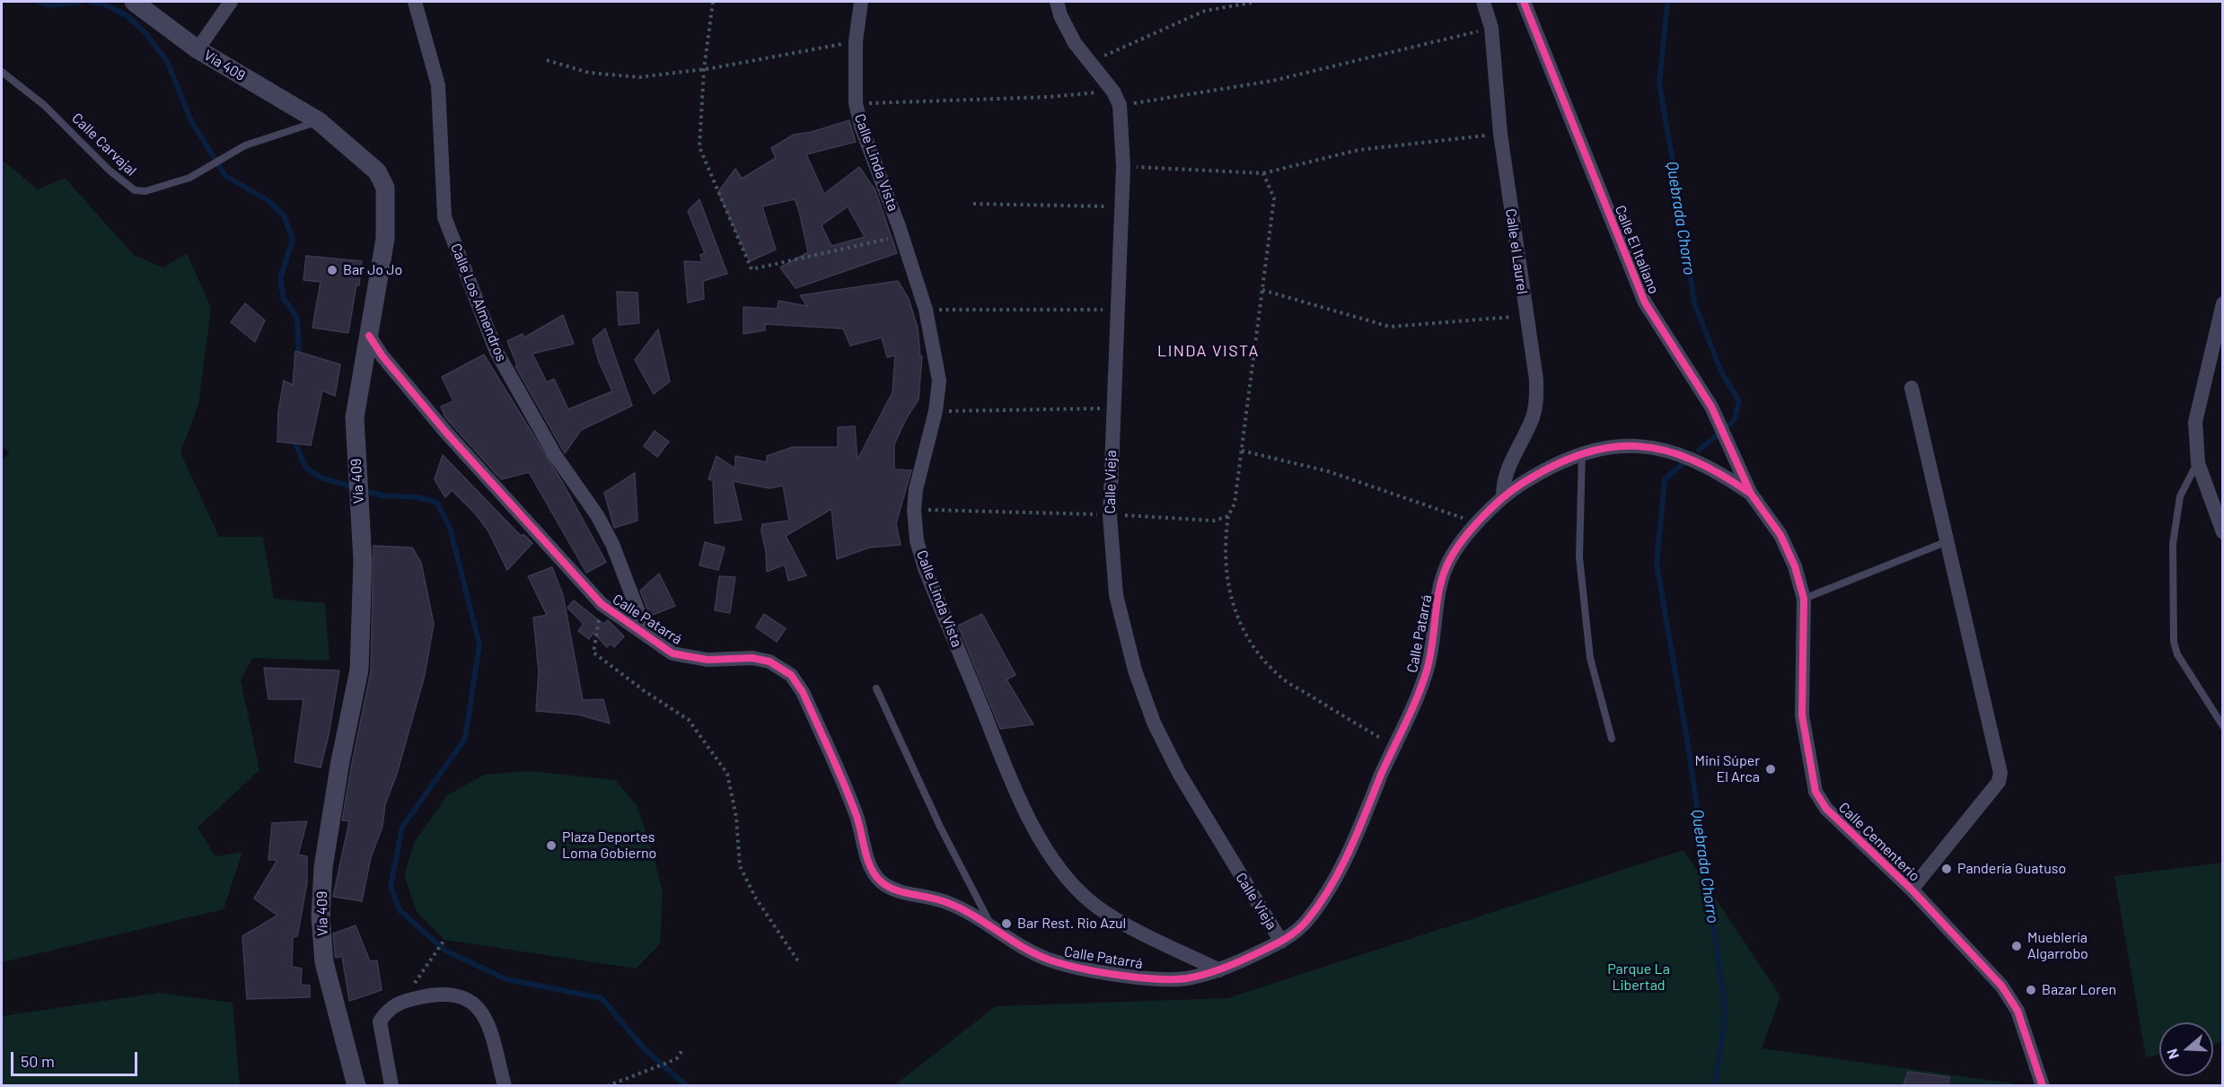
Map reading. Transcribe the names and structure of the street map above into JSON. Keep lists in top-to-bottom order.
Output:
{
  "streets": {
    "street": [
      "Vía 409",
      "Calle Linda Vista",
      "Calle El Italiano",
      "Calle el Laurel",
      "Calle Los Almendros",
      "Calle Vieja",
      "Calle Patarrá",
      "Calle Cementerio"
    ],
    "lane": ["Calle Carvajal"]
  },
  "crossings": [
    ["Vía 409", "Calle Carvajal"],
    ["Vía 409", "Calle Patarrá"],
    ["Calle Linda Vista", "Calle Patarrá"],
    ["Calle El Italiano", "Calle Patarrá"],
    ["Calle El Italiano", "Calle Cementerio"],
    ["Calle el Laurel", "Calle Patarrá"],
    ["Calle Los Almendros", "Calle Patarrá"],
    ["Calle Vieja", "Calle Patarrá"],
    ["Calle Patarrá", "Calle Cementerio"]
  ],
  "districts": ["LINDA VISTA"],
  "water": ["Quebrada Chorro"],
  "parks": ["Parque La Libertad"],
  "places": [
    "Bar Jo Jo",
    "Mini Súper El Arca",
    "Plaza Deportes Loma Gobierno",
    "Pandería Guatuso",
    "Bar Rest. Rio Azul",
    "Mueblería Algarrobo",
    "Bazar Loren"
  ],
  "scale_bar": "50 m",
  "north": "left"
}
